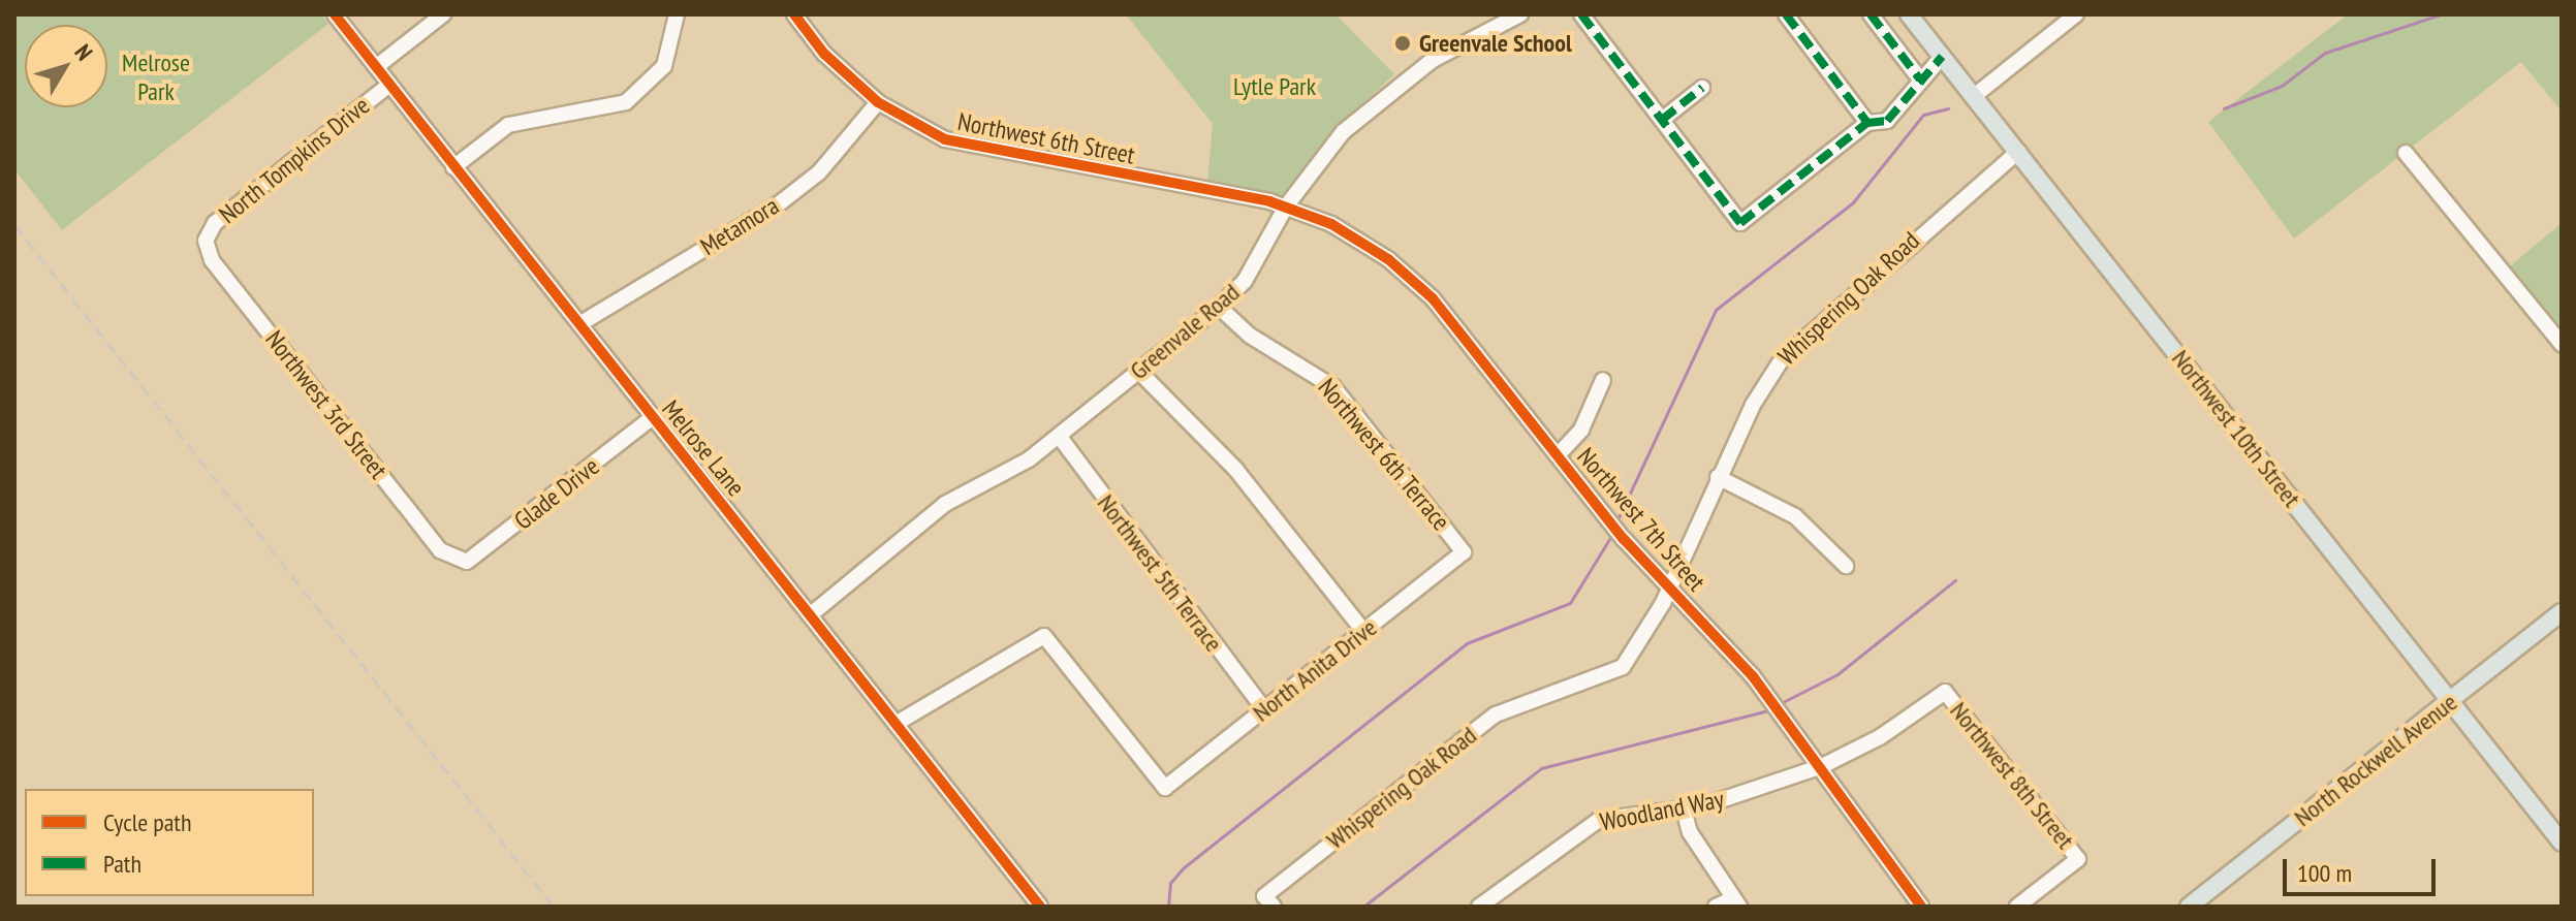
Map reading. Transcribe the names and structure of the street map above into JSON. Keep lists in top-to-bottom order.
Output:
{
  "streets": {
    "main road": ["Northwest 10th Street", "North Rockwell Avenue"],
    "street": [
      "Northwest 6th Street",
      "North Tompkins Drive",
      "Metamora",
      "Whispering Oak Road",
      "Greenvale Road",
      "Northwest 3rd Street",
      "Melrose Lane",
      "Northwest 6th Terrace",
      "Glade Drive",
      "Northwest 7th Street",
      "Northwest 5th Terrace",
      "North Anita Drive",
      "Northwest 8th Street",
      "Woodland Way"
    ]
  },
  "crossings": [
    ["Northwest 6th Street", "Metamora"],
    ["Northwest 6th Street", "Greenvale Road"],
    ["Northwest 6th Street", "Northwest 7th Street"],
    ["North Tompkins Drive", "Northwest 3rd Street"],
    ["North Tompkins Drive", "Melrose Lane"],
    ["Metamora", "Melrose Lane"],
    ["Whispering Oak Road", "Northwest 10th Street"],
    ["Whispering Oak Road", "Northwest 7th Street"],
    ["Greenvale Road", "Melrose Lane"],
    ["Greenvale Road", "Northwest 6th Terrace"],
    ["Greenvale Road", "Northwest 7th Street"],
    ["Greenvale Road", "Northwest 5th Terrace"],
    ["Northwest 3rd Street", "Glade Drive"],
    ["Northwest 10th Street", "North Rockwell Avenue"],
    ["Melrose Lane", "Glade Drive"],
    ["Melrose Lane", "North Anita Drive"],
    ["Northwest 6th Terrace", "North Anita Drive"],
    ["Northwest 7th Street", "Woodland Way"],
    ["Northwest 5th Terrace", "North Anita Drive"],
    ["Northwest 8th Street", "Woodland Way"]
  ],
  "parks": ["Melrose Park", "Lytle Park"],
  "places": ["Greenvale School"],
  "legend": ["Cycle path", "Path"],
  "scale_bar": "100 m",
  "north": "top right"
}
